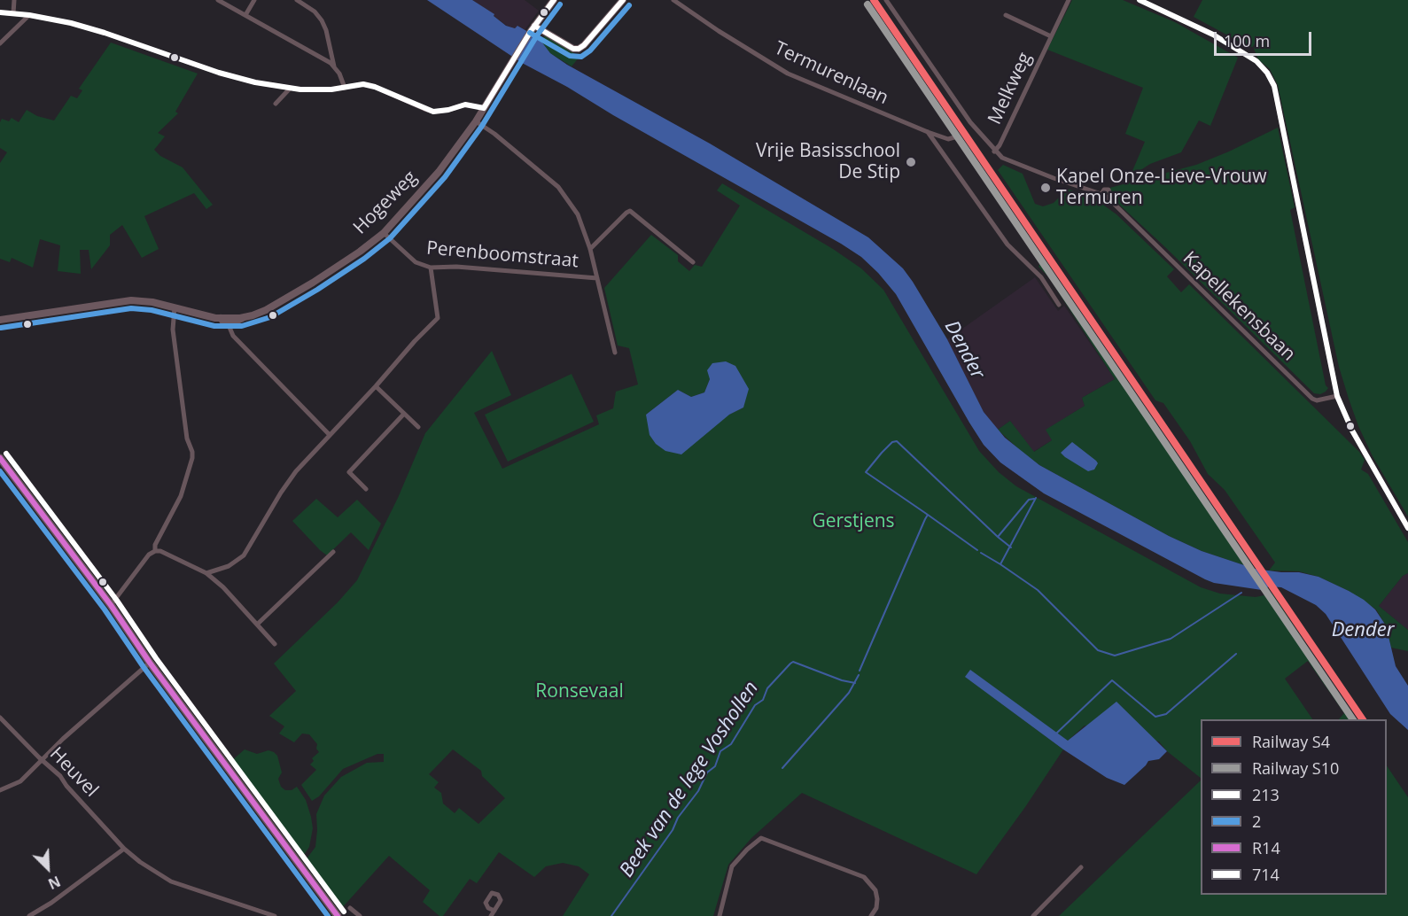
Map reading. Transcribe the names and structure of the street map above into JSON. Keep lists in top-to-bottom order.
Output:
{
  "streets": {
    "street": [
      "Termurenlaan",
      "Melkweg",
      "Hogeweg",
      "Perenboomstraat",
      "Kapellekensbaan",
      "Heuvel"
    ]
  },
  "crossings": [
    ["Melkweg", "Kapellekensbaan"],
    ["Hogeweg", "Perenboomstraat"]
  ],
  "water": ["Dender", "Beek van de lege Voshollen"],
  "parks": ["Gerstjens", "Ronsevaal"],
  "places": ["Vrije Basisschool De Stip", "Kapel Onze-Lieve-Vrouw Termuren"],
  "lines": [
    "rail line S4",
    "transit line 213",
    "rail line S10",
    "transit line 2",
    "transit line 714",
    "transit line R14"
  ],
  "legend": [
    "Railway S4",
    "Railway S10",
    "213",
    "2",
    "R14",
    "714"
  ],
  "scale_bar": "100 m",
  "north": "bottom right"
}
